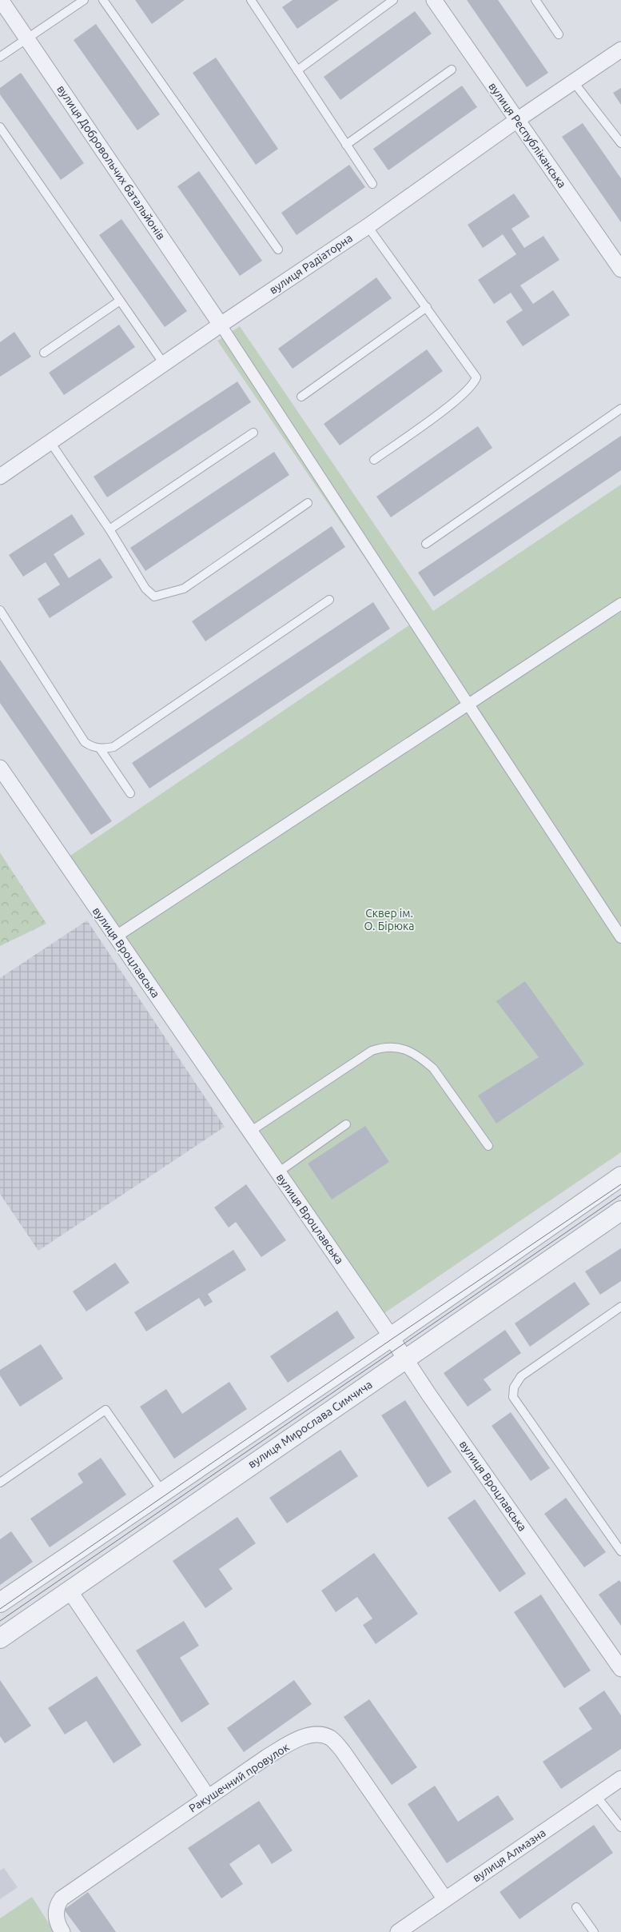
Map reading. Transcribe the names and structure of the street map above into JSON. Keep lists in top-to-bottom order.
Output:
{
  "streets": {
    "street": [
      "вулиця Республіканська",
      "вулиця Добровольчих батальйонів",
      "вулиця Радіаторна",
      "вулиця Вроцлавська",
      "вулиця Мирослава Симчича",
      "Ракушечний провулок",
      "вулиця Алмазна"
    ]
  },
  "crossings": [
    ["вулиця Республіканська", "вулиця Радіаторна"],
    ["вулиця Добровольчих батальйонів", "вулиця Радіаторна"],
    ["вулиця Вроцлавська", "вулиця Мирослава Симчича"],
    ["Ракушечний провулок", "вулиця Алмазна"]
  ],
  "parks": ["Сквер ім. О. Бірюка"]
}
